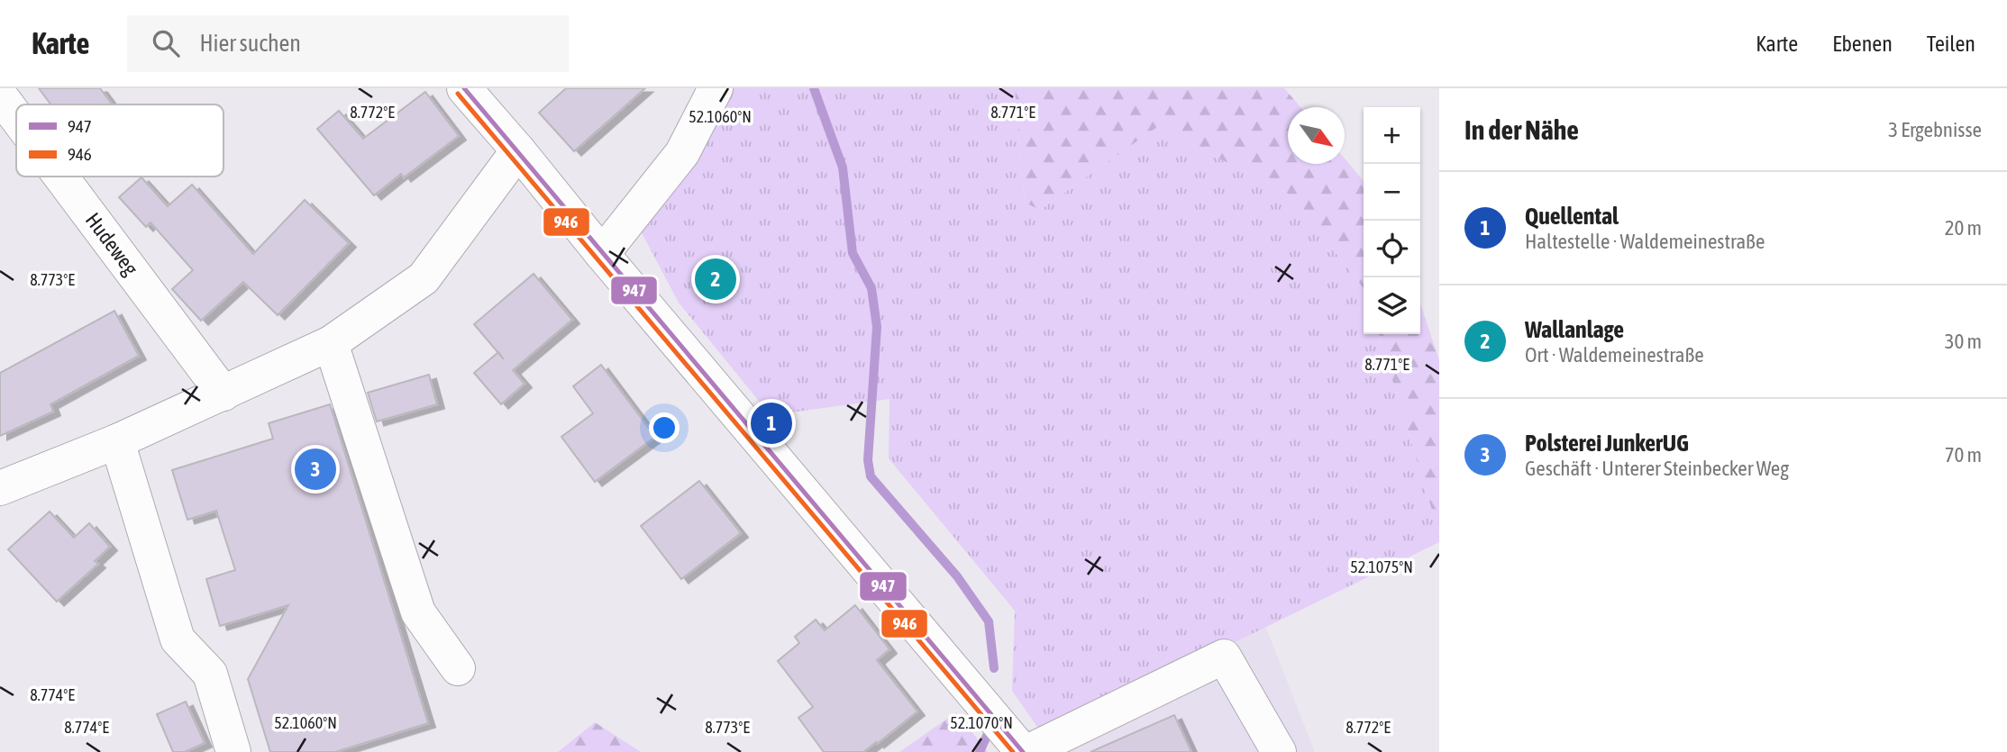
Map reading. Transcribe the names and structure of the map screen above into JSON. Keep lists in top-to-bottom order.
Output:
{
  "streets": {
    "street": ["Hudeweg"]
  },
  "lines": ["transit line 947", "transit line 946"],
  "legend": ["947", "946"],
  "north": "bottom right",
  "page": {
    "header": "Karte",
    "search": "Hier suchen",
    "nav": ["Karte", "Ebenen", "Teilen"],
    "heading": ["In der Nähe", "3 Ergebnisse"],
    "map_buttons": ["+", "−"],
    "list": [
      {
        "mark": "1",
        "name": "Quellental",
        "note": "Haltestelle · Waldemeinestraße",
        "value": "20 m"
      },
      {
        "mark": "2",
        "name": "Wallanlage",
        "note": "Ort · Waldemeinestraße",
        "value": "30 m"
      },
      {
        "mark": "3",
        "name": "Polsterei JunkerUG",
        "note": "Geschäft · Unterer Steinbecker Weg",
        "value": "70 m"
      }
    ],
    "pins": ["2", "1", "3"]
  },
  "coordinates": [
    "8.771°E",
    "8.772°E",
    "52.1060°N",
    "8.773°E",
    "52.1075°N",
    "8.774°E",
    "52.1070°N"
  ]
}
